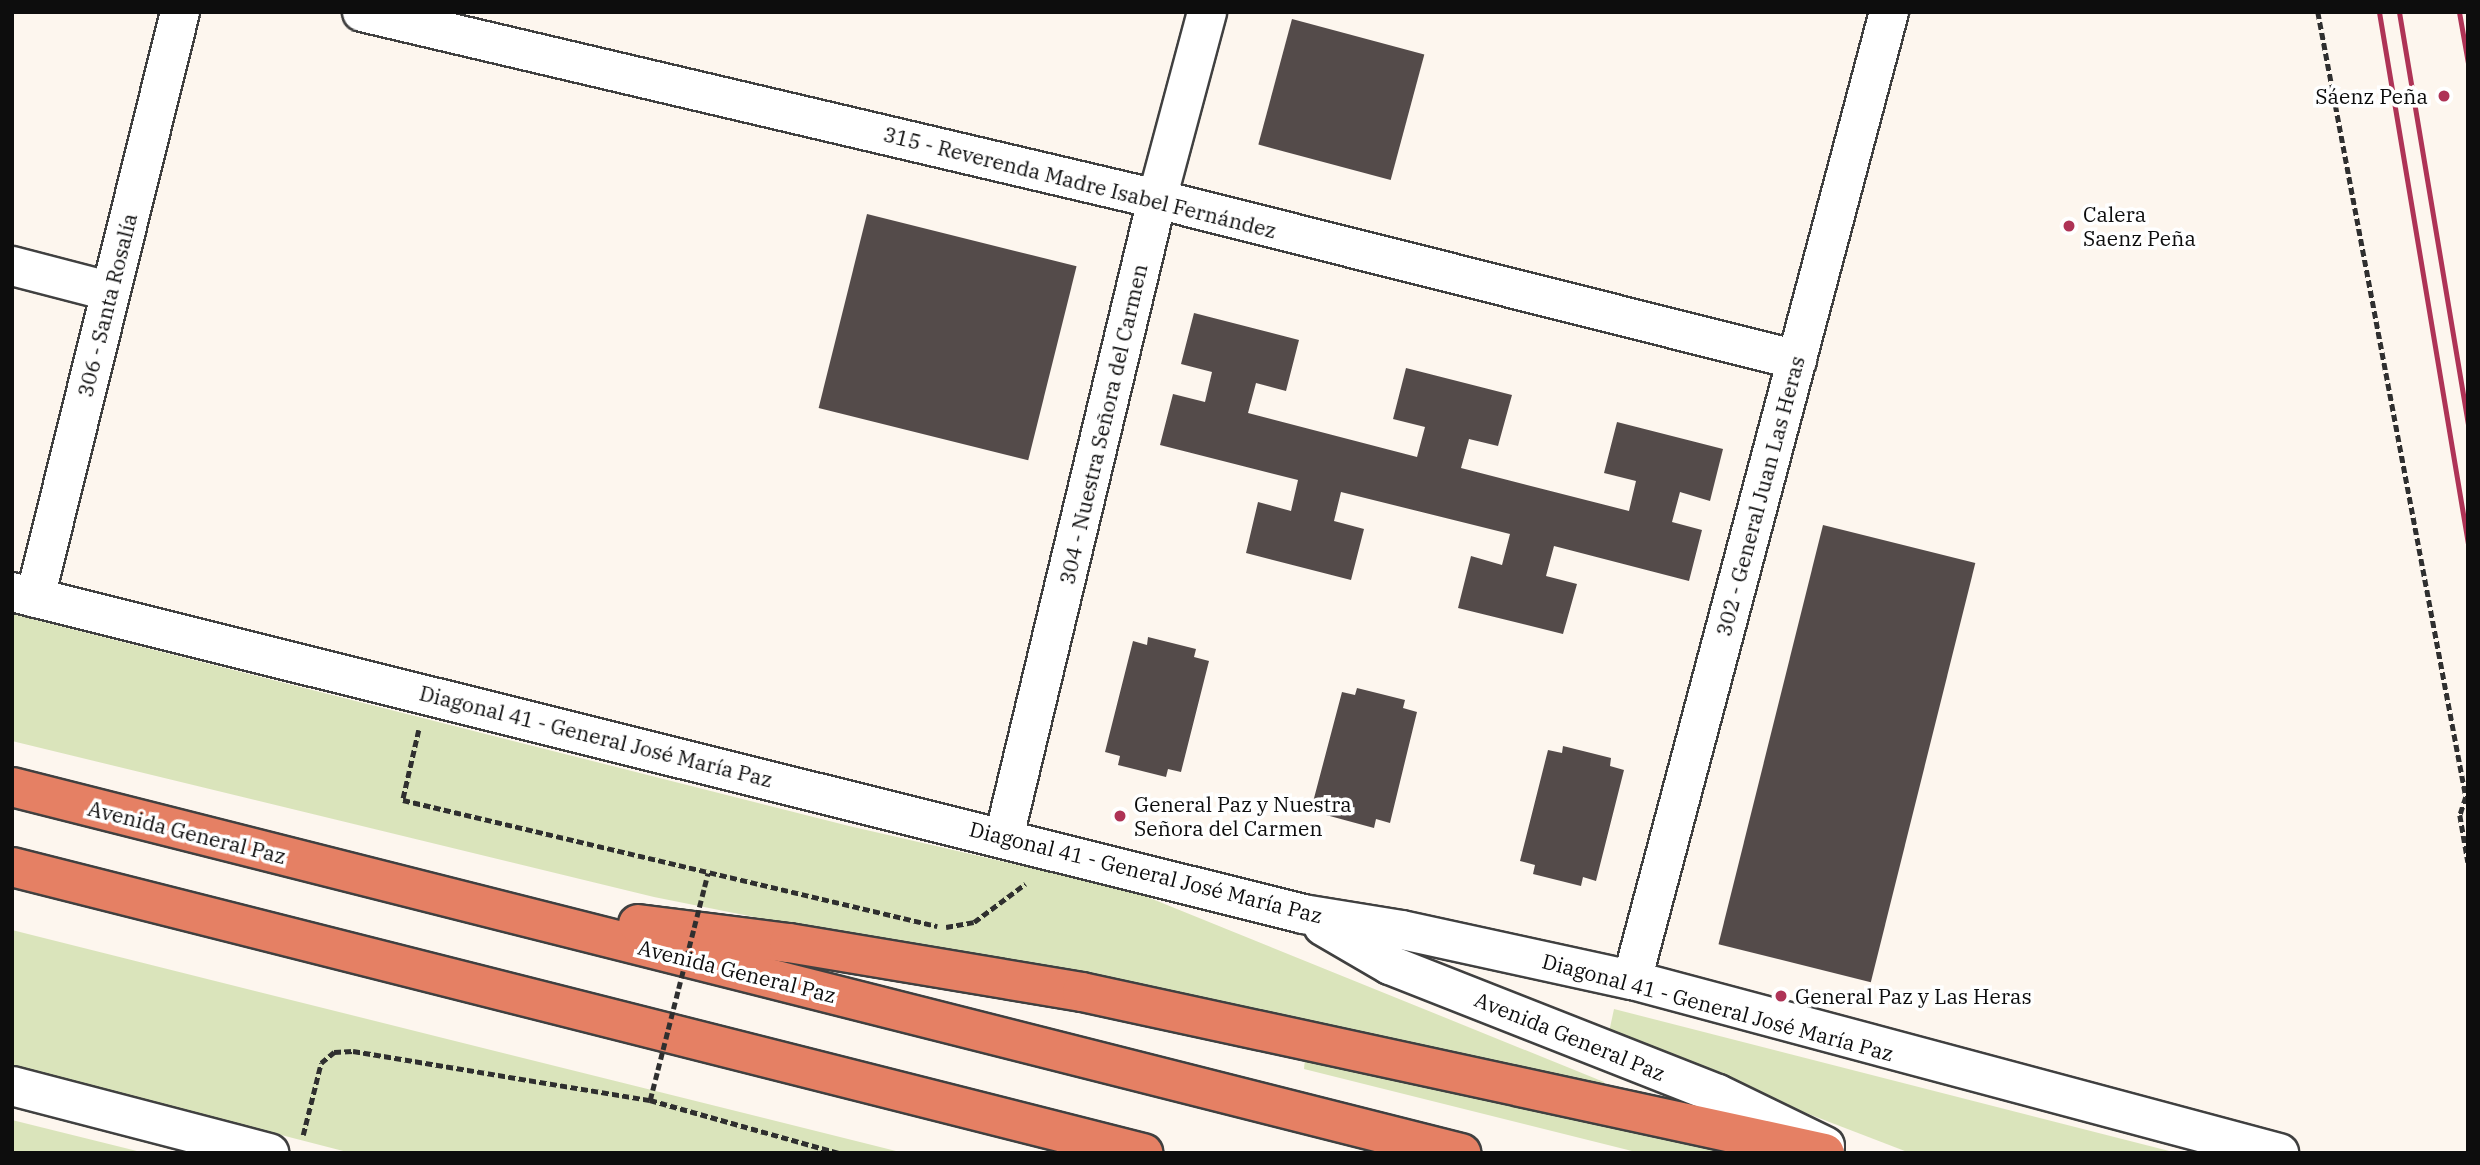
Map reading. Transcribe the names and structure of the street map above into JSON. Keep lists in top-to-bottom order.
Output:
{
  "streets": {
    "highway": ["Avenida General Paz"],
    "street": [
      "315 - Reverenda Madre Isabel Fernández",
      "306 - Santa Rosalía",
      "304 - Nuestra Señora del Carmen",
      "302 - General Juan Las Heras",
      "Diagonal 41 - General José María Paz"
    ]
  },
  "crossings": [
    ["315 - Reverenda Madre Isabel Fernández", "304 - Nuestra Señora del Carmen"],
    ["315 - Reverenda Madre Isabel Fernández", "302 - General Juan Las Heras"],
    ["306 - Santa Rosalía", "Diagonal 41 - General José María Paz"],
    ["304 - Nuestra Señora del Carmen", "Diagonal 41 - General José María Paz"],
    ["302 - General Juan Las Heras", "Diagonal 41 - General José María Paz"],
    ["Diagonal 41 - General José María Paz", "Avenida General Paz"]
  ],
  "places": [
    "Sáenz Peña",
    "Calera Saenz Peña",
    "General Paz y Nuestra Señora del Carmen",
    "General Paz y Las Heras"
  ]
}
